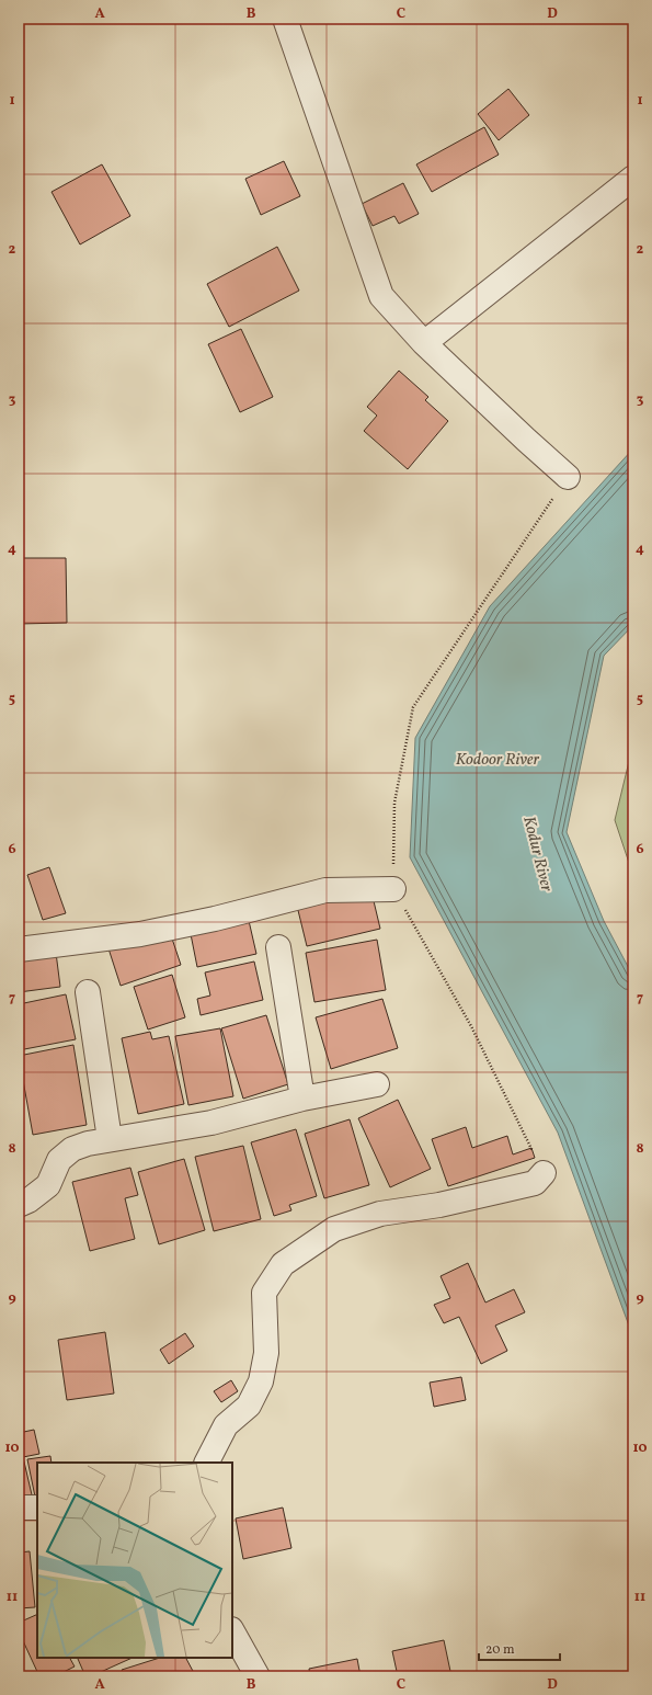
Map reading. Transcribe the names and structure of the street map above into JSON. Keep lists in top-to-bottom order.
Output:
{
  "water": ["Kodoor River", "Kodur River"],
  "scale_bar": "20 m",
  "grid": {
    "columns": [
      "A",
      "B",
      "C",
      "D"
    ],
    "rows": [
      "1",
      "2",
      "3",
      "4",
      "5",
      "6",
      "7",
      "8",
      "9",
      "10",
      "11"
    ]
  }
}
